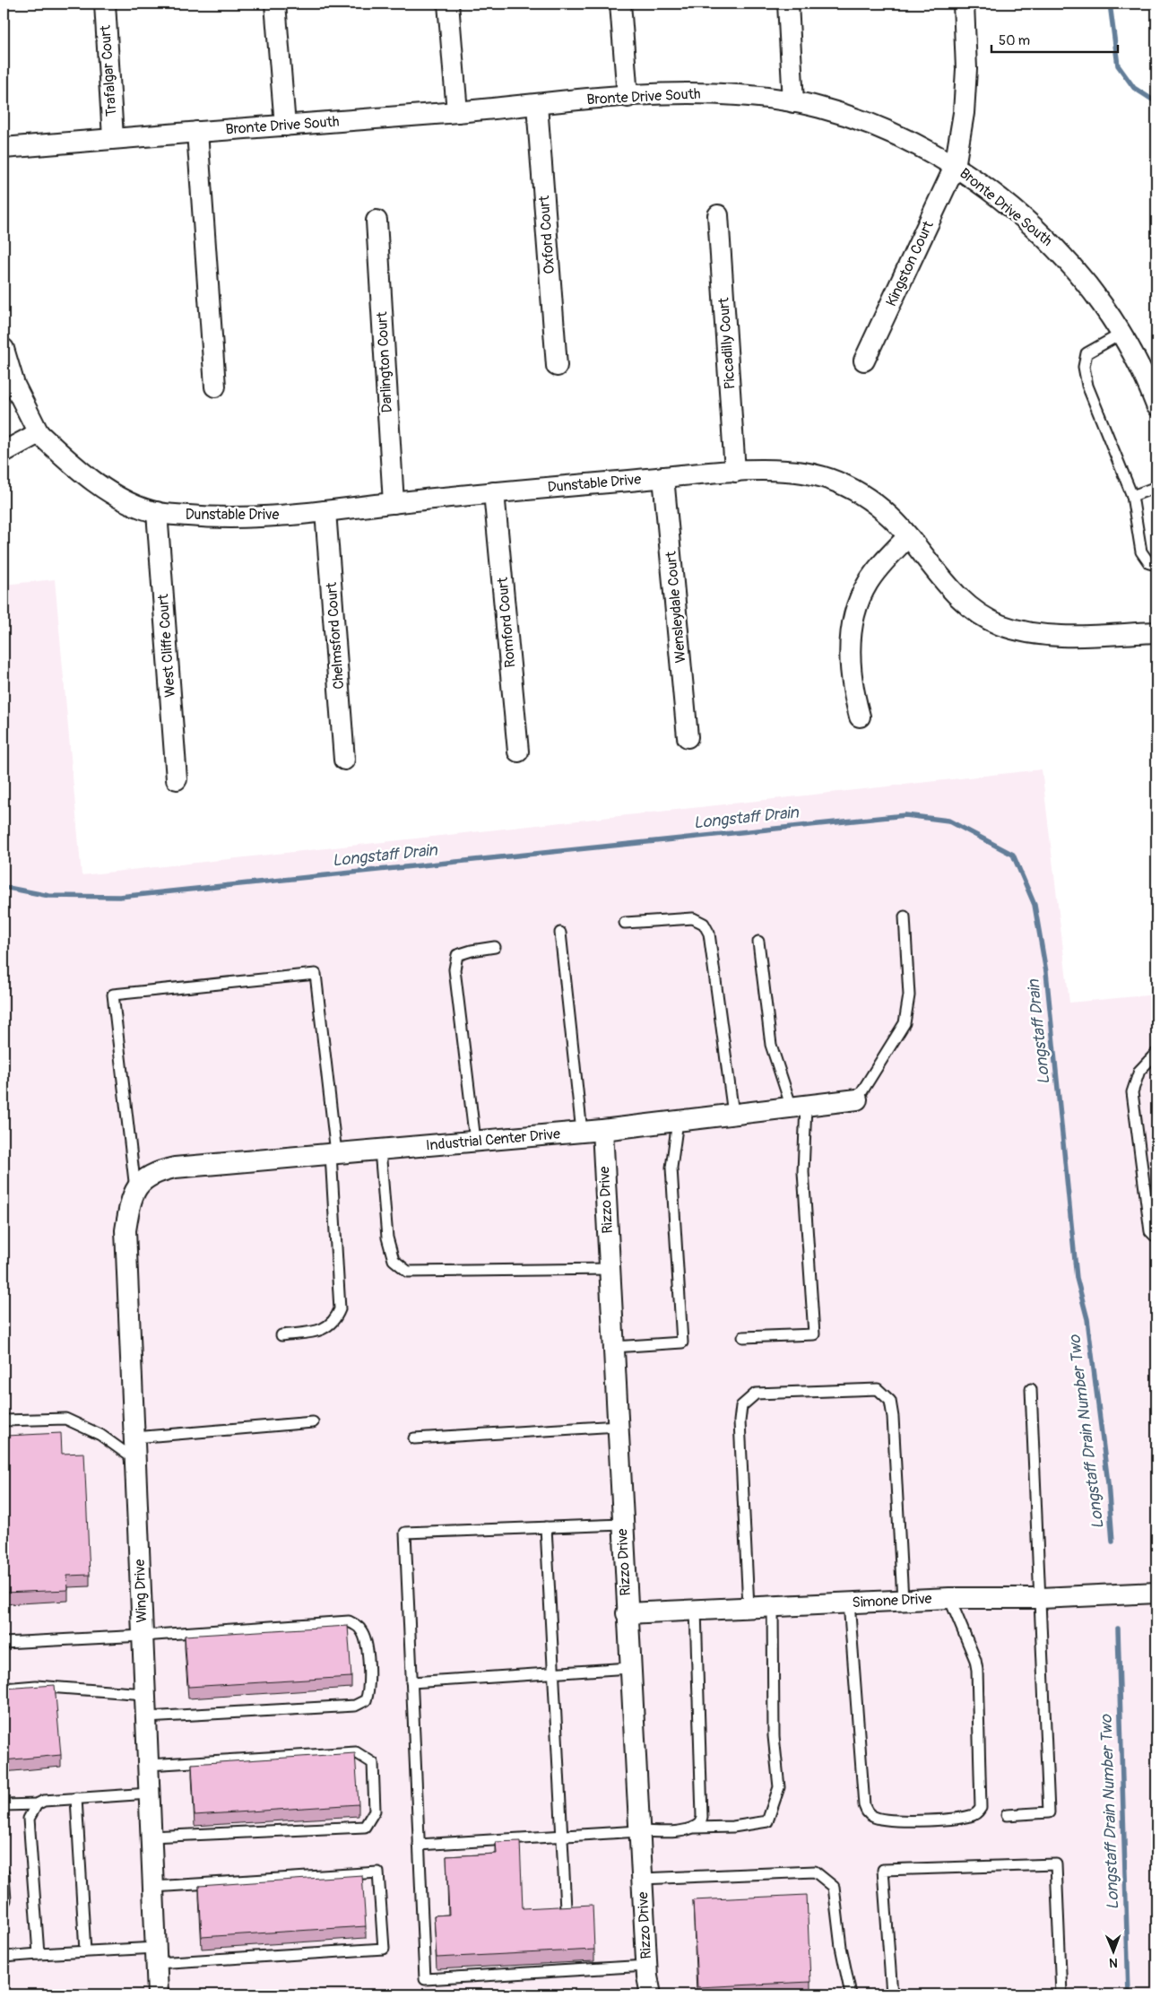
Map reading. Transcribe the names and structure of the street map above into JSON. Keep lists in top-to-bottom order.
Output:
{
  "streets": {
    "street": [
      "Trafalgar Court",
      "Bronte Drive South",
      "Oxford Court",
      "Kingston Court",
      "Piccadilly Court",
      "Darlington Court",
      "Dunstable Drive",
      "Wensleydale Court",
      "Romford Court",
      "Chelmsford Court",
      "West Cliffe Court",
      "Industrial Center Drive",
      "Rizzo Drive",
      "Wing Drive",
      "Simone Drive"
    ]
  },
  "crossings": [
    ["Trafalgar Court", "Bronte Drive South"],
    ["Bronte Drive South", "Oxford Court"],
    ["Bronte Drive South", "Kingston Court"],
    ["Piccadilly Court", "Dunstable Drive"],
    ["Darlington Court", "Dunstable Drive"],
    ["Dunstable Drive", "Wensleydale Court"],
    ["Dunstable Drive", "Romford Court"],
    ["Dunstable Drive", "Chelmsford Court"],
    ["Dunstable Drive", "West Cliffe Court"],
    ["Industrial Center Drive", "Rizzo Drive"],
    ["Industrial Center Drive", "Wing Drive"],
    ["Rizzo Drive", "Simone Drive"]
  ],
  "water": ["Longstaff Drain", "Longstaff Drain Number Two"],
  "scale_bar": "50 m",
  "north": "bottom"
}
